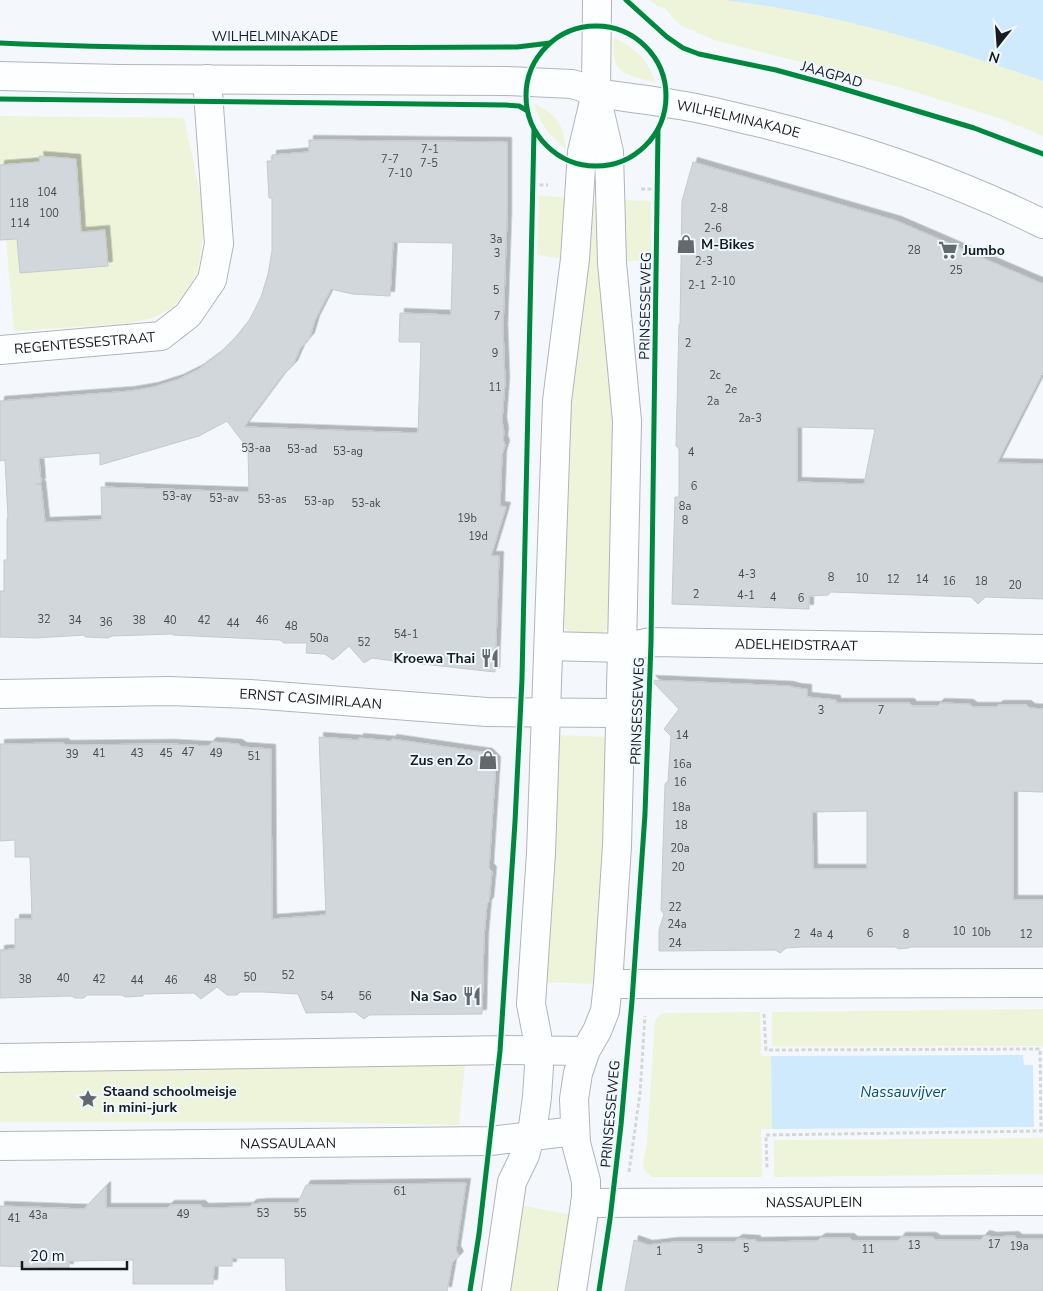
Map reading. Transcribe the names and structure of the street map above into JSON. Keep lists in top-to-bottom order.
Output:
{
  "streets": {
    "street": [
      "WILHELMINAKADE",
      "PRINSESSEWEG",
      "REGENTESSESTRAAT",
      "ADELHEIDSTRAAT",
      "ERNST CASIMIRLAAN",
      "NASSAULAAN",
      "NASSAUPLEIN"
    ],
    "cycle path": ["JAAGPAD"]
  },
  "crossings": [
    ["WILHELMINAKADE", "PRINSESSEWEG"],
    ["WILHELMINAKADE", "REGENTESSESTRAAT"],
    ["PRINSESSEWEG", "ADELHEIDSTRAAT"],
    ["PRINSESSEWEG", "ERNST CASIMIRLAAN"],
    ["PRINSESSEWEG", "NASSAULAAN"],
    ["PRINSESSEWEG", "NASSAUPLEIN"]
  ],
  "water": ["Nassauvijver"],
  "places": {
    "shop": ["M-Bikes", "Zus en Zo"],
    "supermarket": ["Jumbo"],
    "restaurant": ["Kroewa Thai", "Na Sao"],
    "place": ["Staand schoolmeisje in mini-jurk"]
  },
  "house_numbers": [
    "7-1",
    "7-7",
    "7-5",
    "7-10",
    "104",
    "118",
    "2-8",
    "100",
    "114",
    "2-6",
    "3a",
    "28",
    "3",
    "2-3",
    "25",
    "2-10",
    "2-1",
    "5",
    "7",
    "2",
    "9",
    "2c",
    "11",
    "2e",
    "2a",
    "2a-3",
    "53-aa",
    "53-ad",
    "53-ag",
    "4",
    "6",
    "53-ay",
    "53-av",
    "53-as",
    "53-ap",
    "53-ak",
    "8a",
    "19b",
    "8",
    "19d",
    "4-3",
    "8",
    "10",
    "12",
    "14",
    "16",
    "18",
    "20",
    "2",
    "4-1",
    "4",
    "6",
    "32",
    "34",
    "38",
    "40",
    "42",
    "46",
    "36",
    "44",
    "48",
    "54-1",
    "50a",
    "52",
    "3",
    "7",
    "14",
    "47",
    "41",
    "43",
    "45",
    "49",
    "39",
    "51",
    "16a",
    "16",
    "18a",
    "18",
    "20a",
    "20",
    "22",
    "24a",
    "10",
    "10b",
    "4a",
    "6",
    "2",
    "8",
    "12",
    "4",
    "24",
    "52",
    "50",
    "40",
    "38",
    "42",
    "48",
    "44",
    "46",
    "54",
    "56",
    "61",
    "53",
    "55",
    "49",
    "43a",
    "41",
    "17",
    "13",
    "19a",
    "5",
    "3",
    "11",
    "1"
  ],
  "scale_bar": "20 m",
  "north": "bottom"
}
